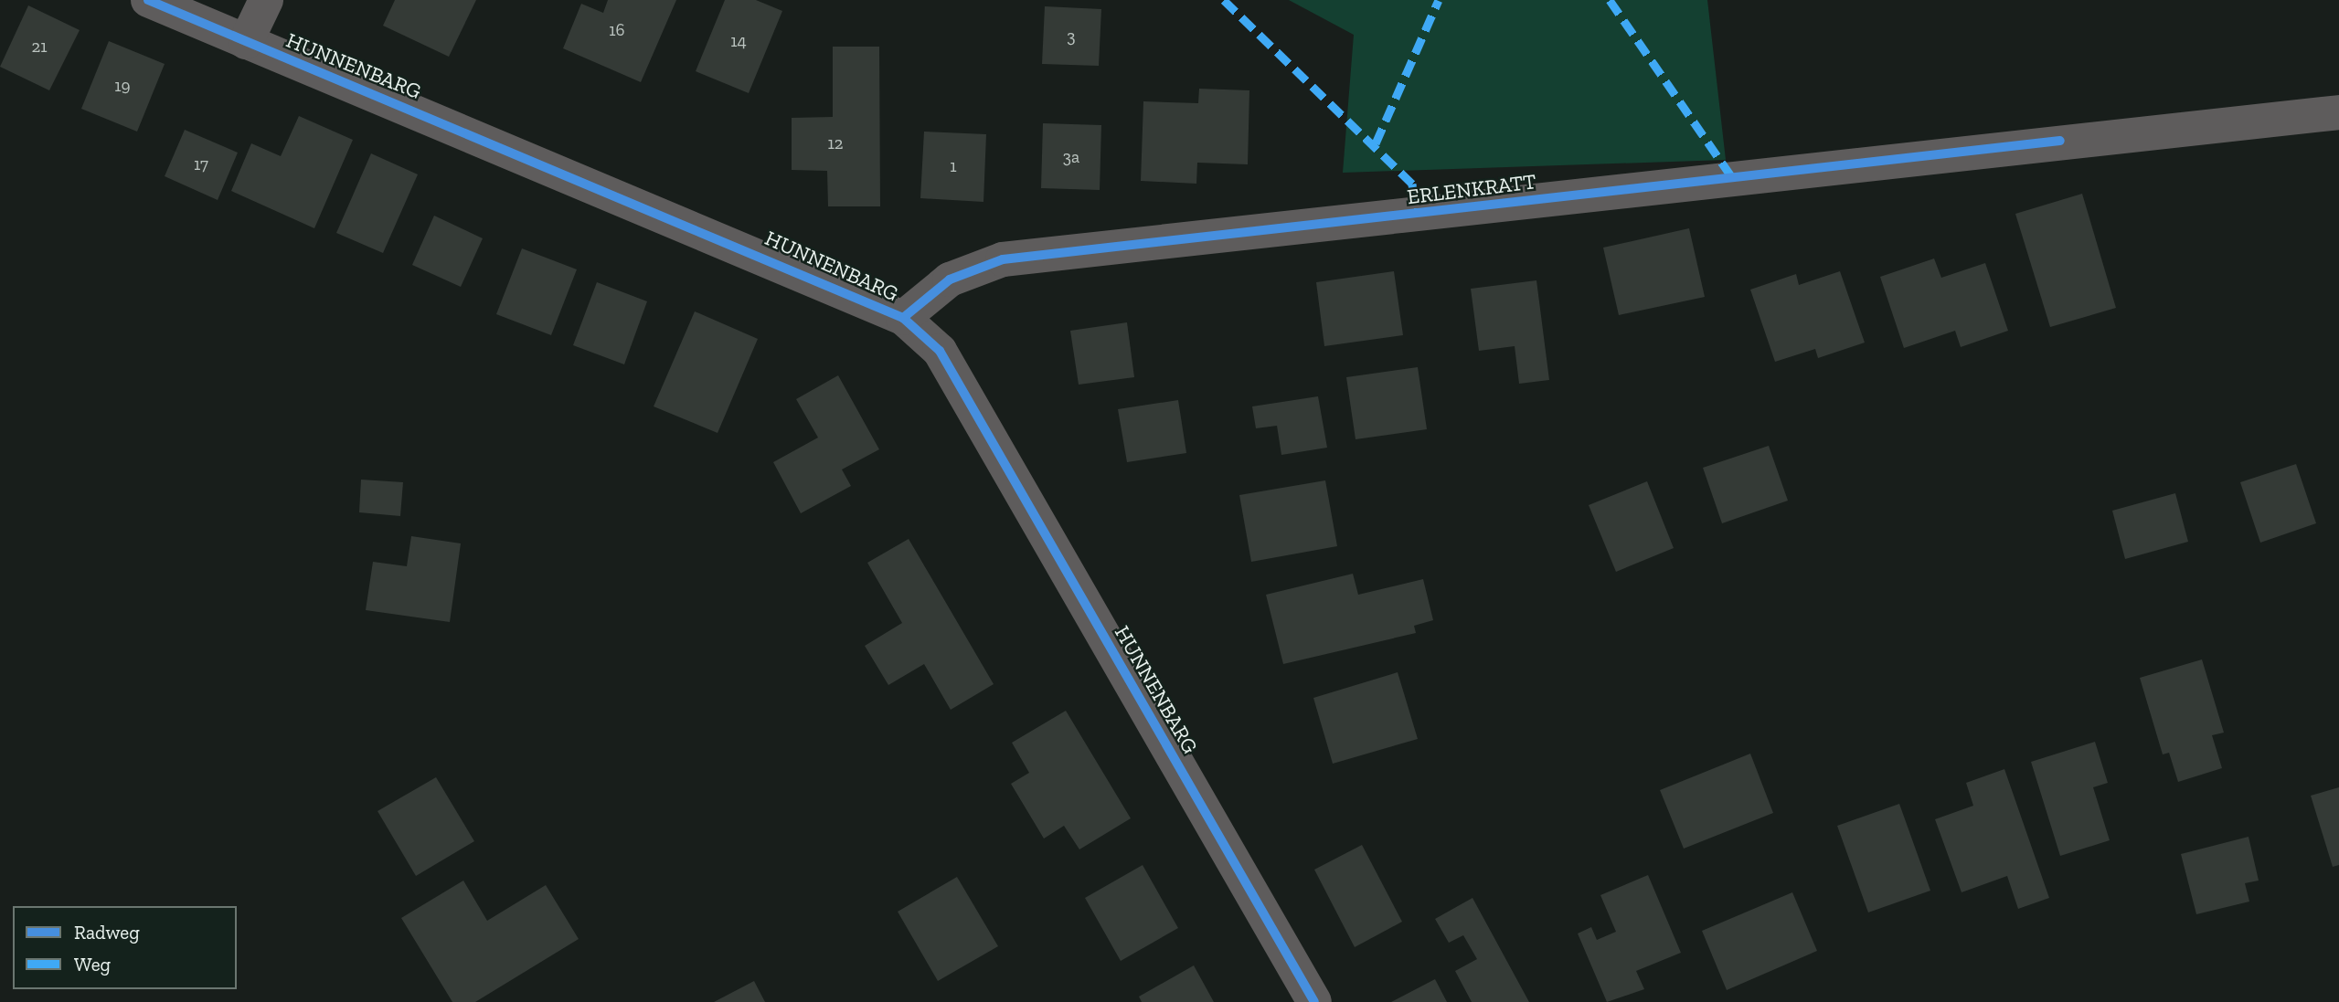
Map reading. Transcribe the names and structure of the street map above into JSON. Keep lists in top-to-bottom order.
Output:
{
  "streets": {
    "street": ["HUNNENBARG", "ERLENKRATT"]
  },
  "crossings": [
    ["HUNNENBARG", "ERLENKRATT"]
  ],
  "house_numbers": [
    "16",
    "3",
    "14",
    "21",
    "19",
    "12",
    "3a",
    "17",
    "1"
  ],
  "legend": ["Radweg", "Weg"]
}
